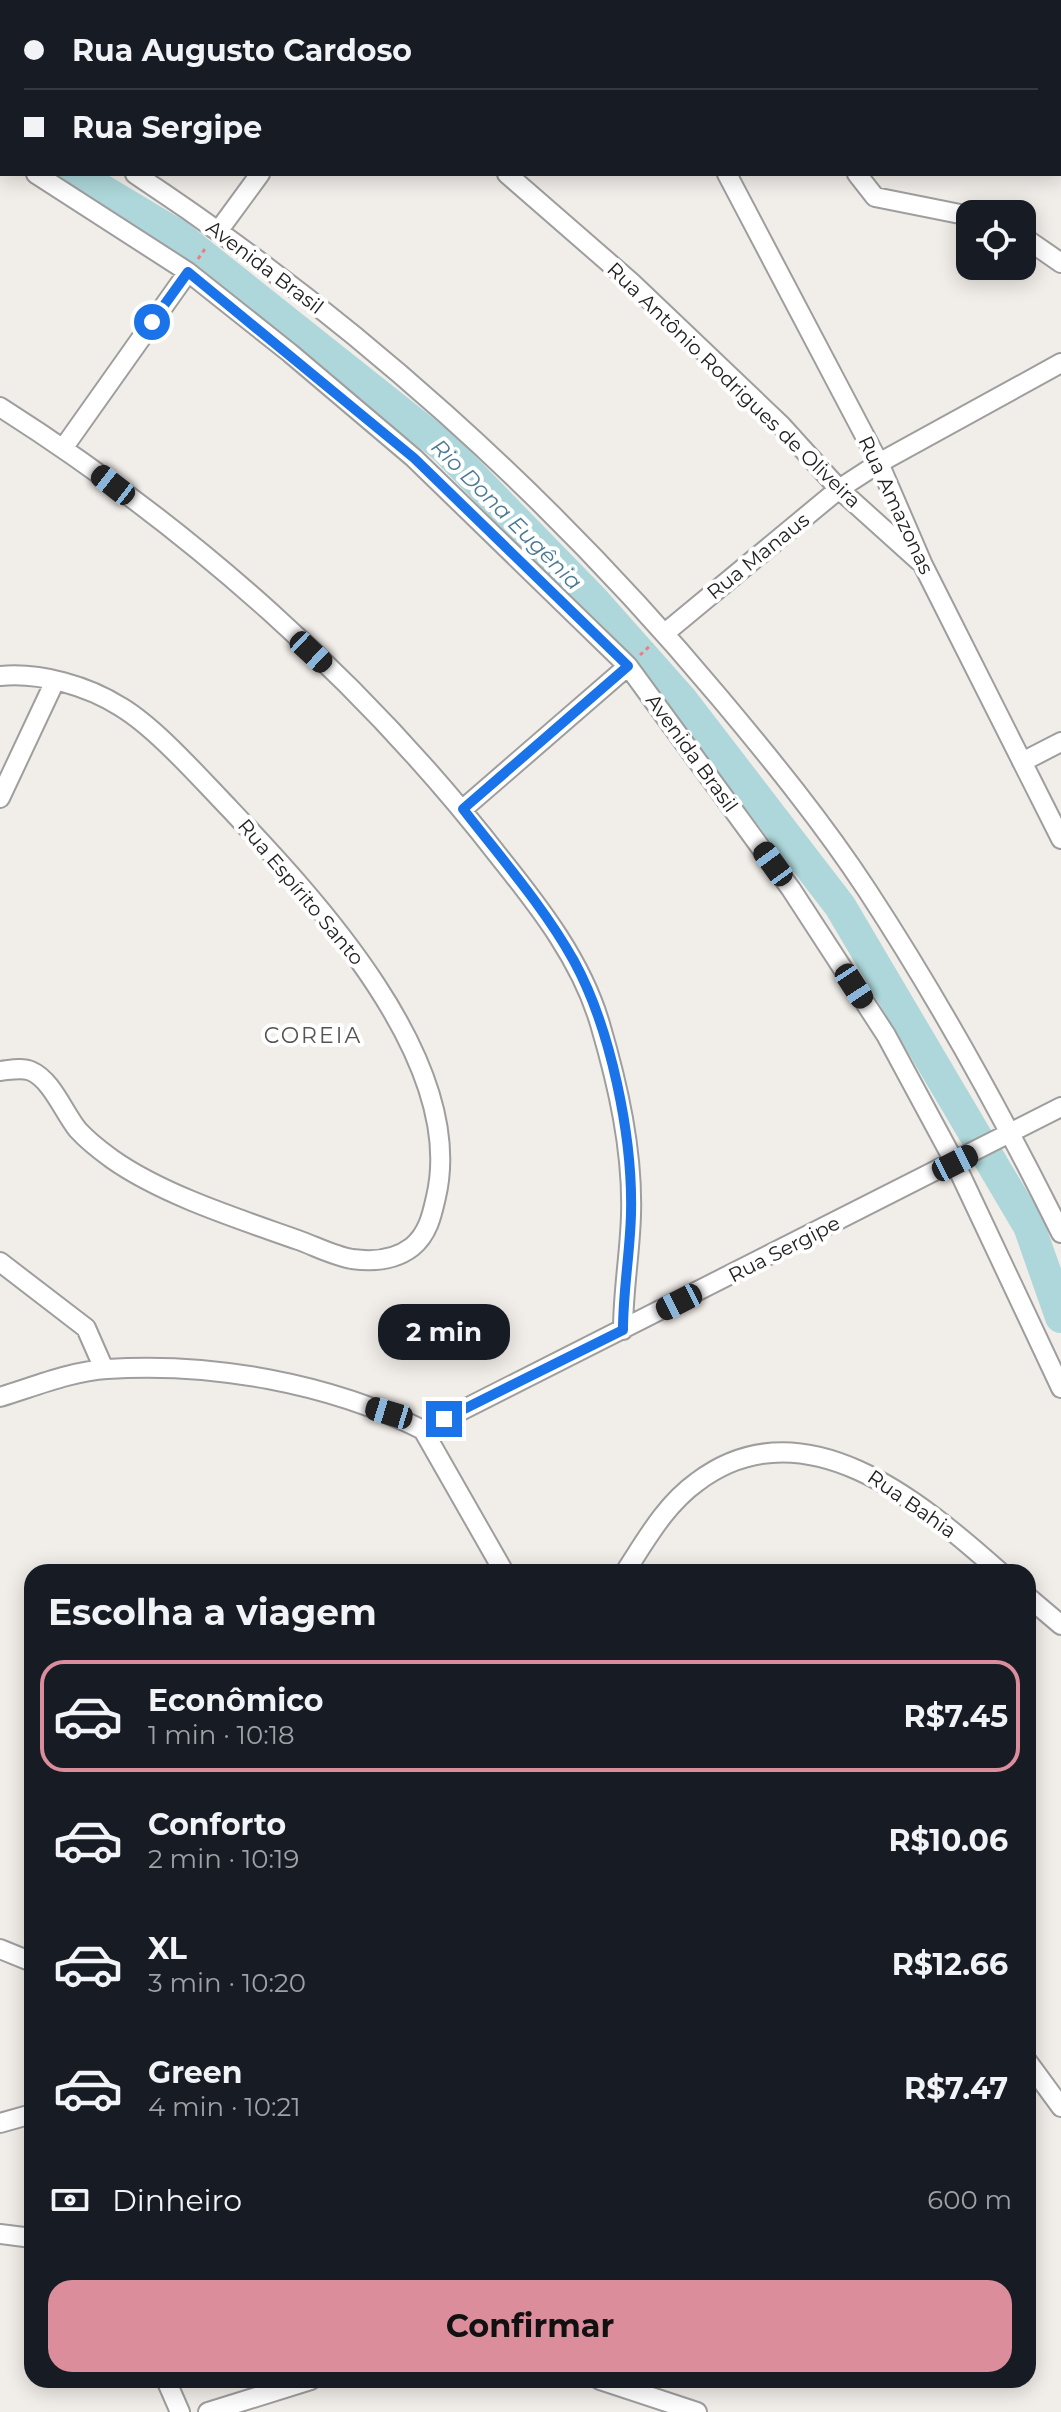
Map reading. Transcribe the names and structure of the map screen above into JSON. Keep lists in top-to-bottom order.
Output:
{
  "streets": {
    "street": [
      "Avenida Brasil",
      "Rua Antônio Rodrigues de Oliveira",
      "Rua Amazonas",
      "Rua Manaus",
      "Rua Espírito Santo",
      "Rua Sergipe",
      "Rua Bahia"
    ]
  },
  "crossings": [
    ["Avenida Brasil", "Rua Manaus"],
    ["Avenida Brasil", "Rua Sergipe"],
    ["Rua Antônio Rodrigues de Oliveira", "Rua Amazonas"],
    ["Rua Antônio Rodrigues de Oliveira", "Rua Manaus"],
    ["Rua Amazonas", "Rua Manaus"]
  ],
  "districts": ["COREIA"],
  "water": ["Rio Dona Eugênia"],
  "page": {
    "banner": ["Rua Augusto Cardoso", "Rua Sergipe"],
    "bubble": "2 min",
    "heading": "Escolha a viagem",
    "list": [
      {
        "name": "Econômico",
        "note": "1 min · 10:18",
        "value": "R$7.45"
      },
      {
        "name": "Conforto",
        "note": "2 min · 10:19",
        "value": "R$10.06"
      },
      {
        "name": "XL",
        "note": "3 min · 10:20",
        "value": "R$12.66"
      },
      {
        "name": "Green",
        "note": "4 min · 10:21",
        "value": "R$7.47"
      }
    ],
    "pay": ["Dinheiro", "600 m"],
    "buttons": "Confirmar"
  }
}
